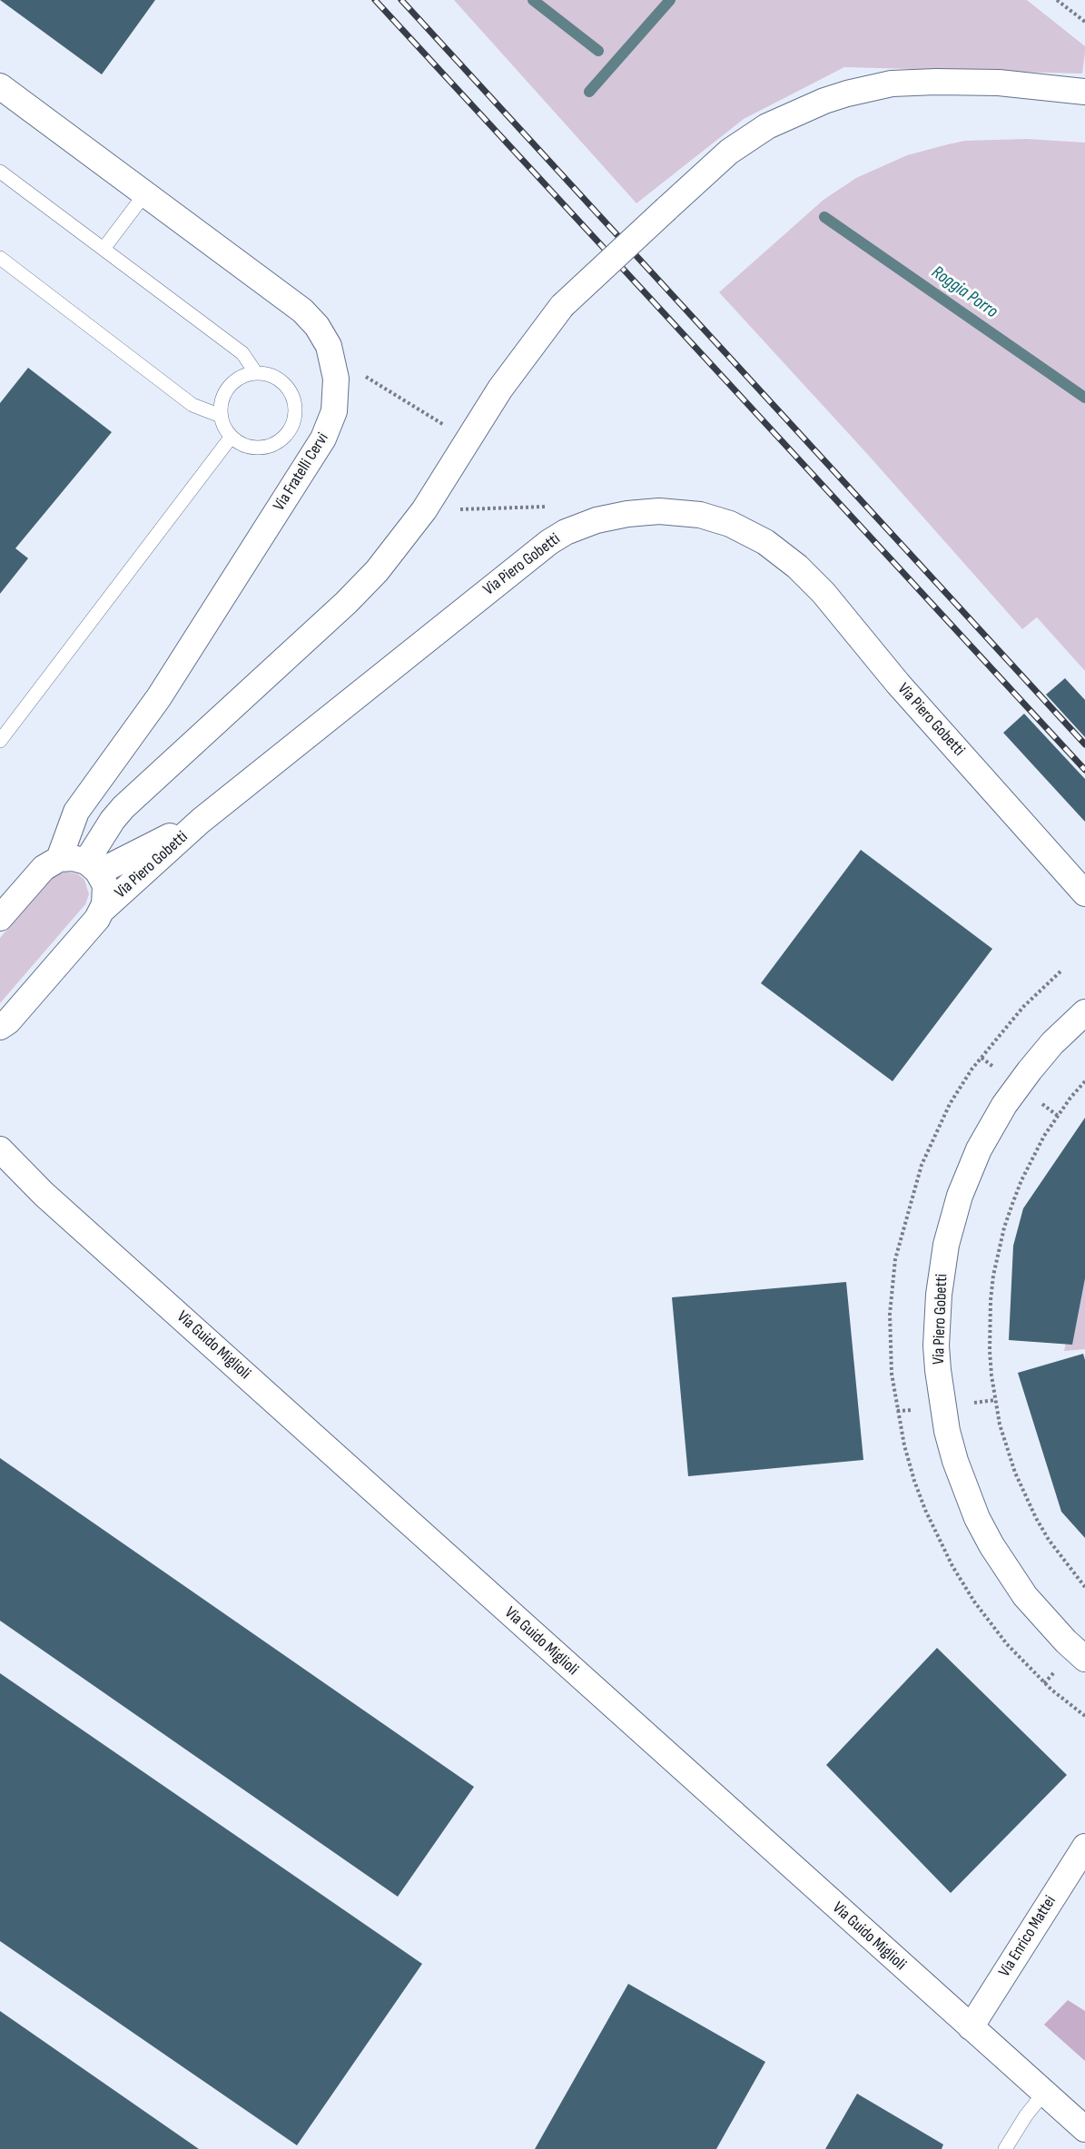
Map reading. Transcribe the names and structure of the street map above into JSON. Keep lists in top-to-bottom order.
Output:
{
  "streets": {
    "street": [
      "Via Fratelli Cervi",
      "Via Piero Gobetti",
      "Via Guido Miglioli",
      "Via Enrico Mattei"
    ]
  },
  "crossings": [
    ["Via Guido Miglioli", "Via Enrico Mattei"]
  ],
  "water": ["Roggia Porro"]
}
